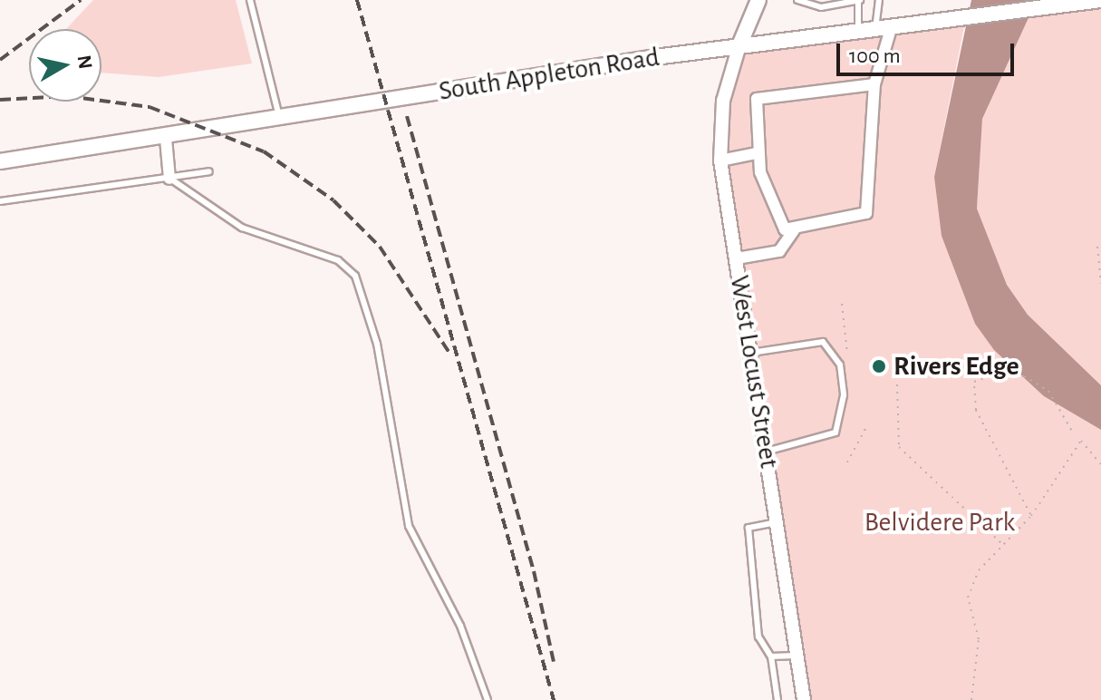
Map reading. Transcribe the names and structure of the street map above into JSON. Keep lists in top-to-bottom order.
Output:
{
  "streets": {
    "main road": ["South Appleton Road"],
    "street": ["West Locust Street"]
  },
  "crossings": [
    ["South Appleton Road", "West Locust Street"]
  ],
  "parks": ["Belvidere Park"],
  "places": ["Rivers Edge"],
  "scale_bar": "100 m",
  "north": "right"
}
